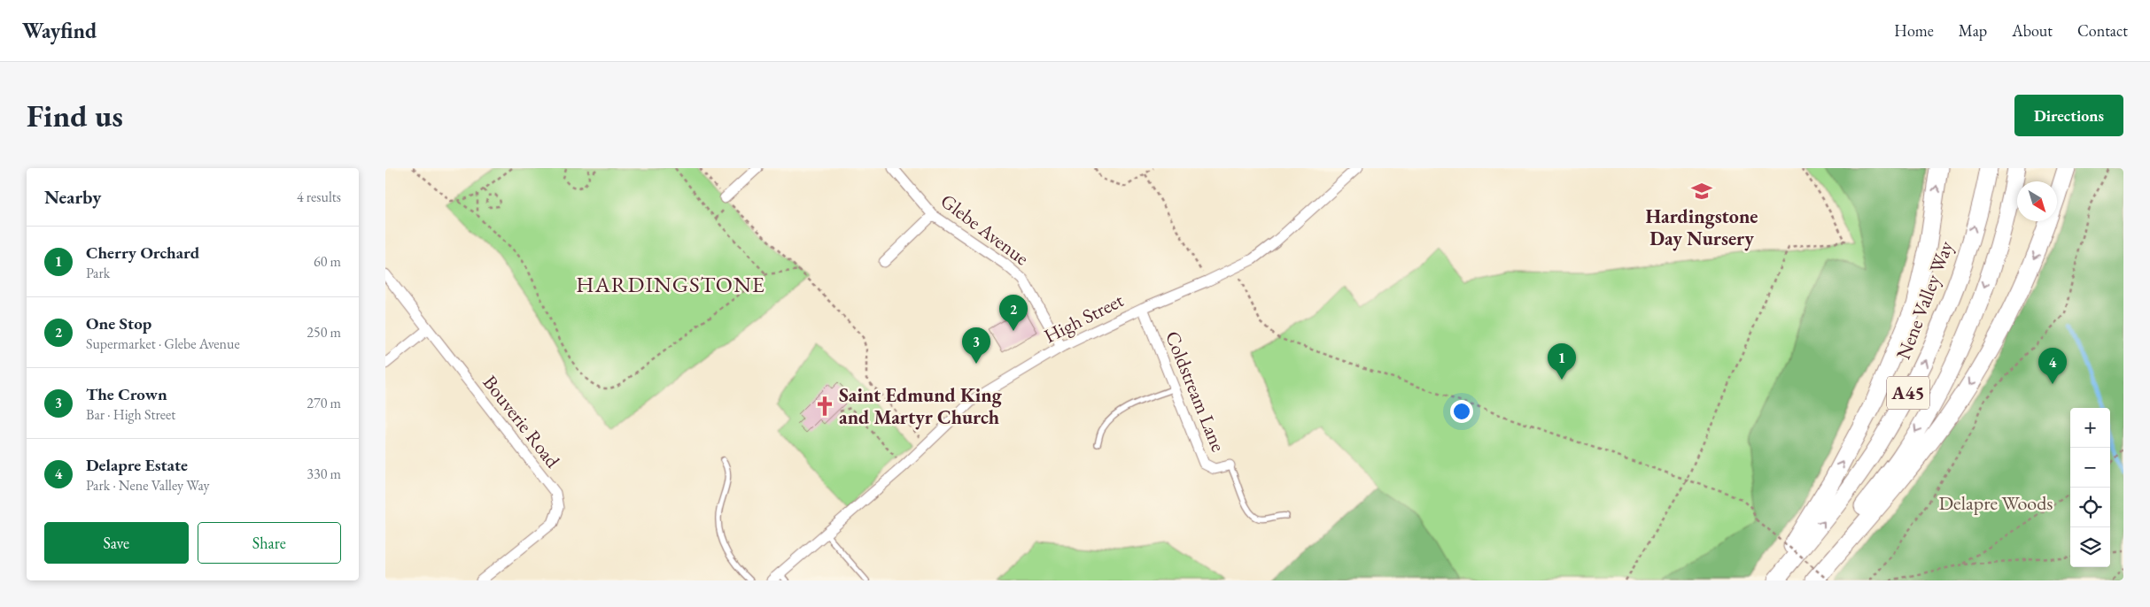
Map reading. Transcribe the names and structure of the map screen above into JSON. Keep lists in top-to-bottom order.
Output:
{
  "streets": {
    "highway": ["Nene Valley Way", "A45"],
    "street": [
      "Glebe Avenue",
      "High Street",
      "Coldstream Lane",
      "Bouverie Road"
    ]
  },
  "crossings": [
    ["Glebe Avenue", "High Street"],
    ["High Street", "Coldstream Lane"]
  ],
  "districts": ["HARDINGSTONE"],
  "parks": ["Delapre Woods"],
  "places": {
    "school or university": ["Hardingstone Day Nursery"],
    "church": ["Saint Edmund King and Martyr Church"]
  },
  "north": "bottom right",
  "page": {
    "header": "Wayfind",
    "nav": [
      "Home",
      "Map",
      "About",
      "Contact"
    ],
    "buttons": [
      "Directions",
      ["Save", "Share"]
    ],
    "title": "Find us",
    "heading": ["Nearby", "4 results"],
    "list": [
      {
        "mark": "1",
        "name": "Cherry Orchard",
        "note": "Park",
        "value": "60 m"
      },
      {
        "mark": "2",
        "name": "One Stop",
        "note": "Supermarket · Glebe Avenue",
        "value": "250 m"
      },
      {
        "mark": "3",
        "name": "The Crown",
        "note": "Bar · High Street",
        "value": "270 m"
      },
      {
        "mark": "4",
        "name": "Delapre Estate",
        "note": "Park · Nene Valley Way",
        "value": "330 m"
      }
    ],
    "pins": [
      "2",
      "3",
      "1",
      "4"
    ],
    "map_buttons": ["+", "−"]
  }
}
